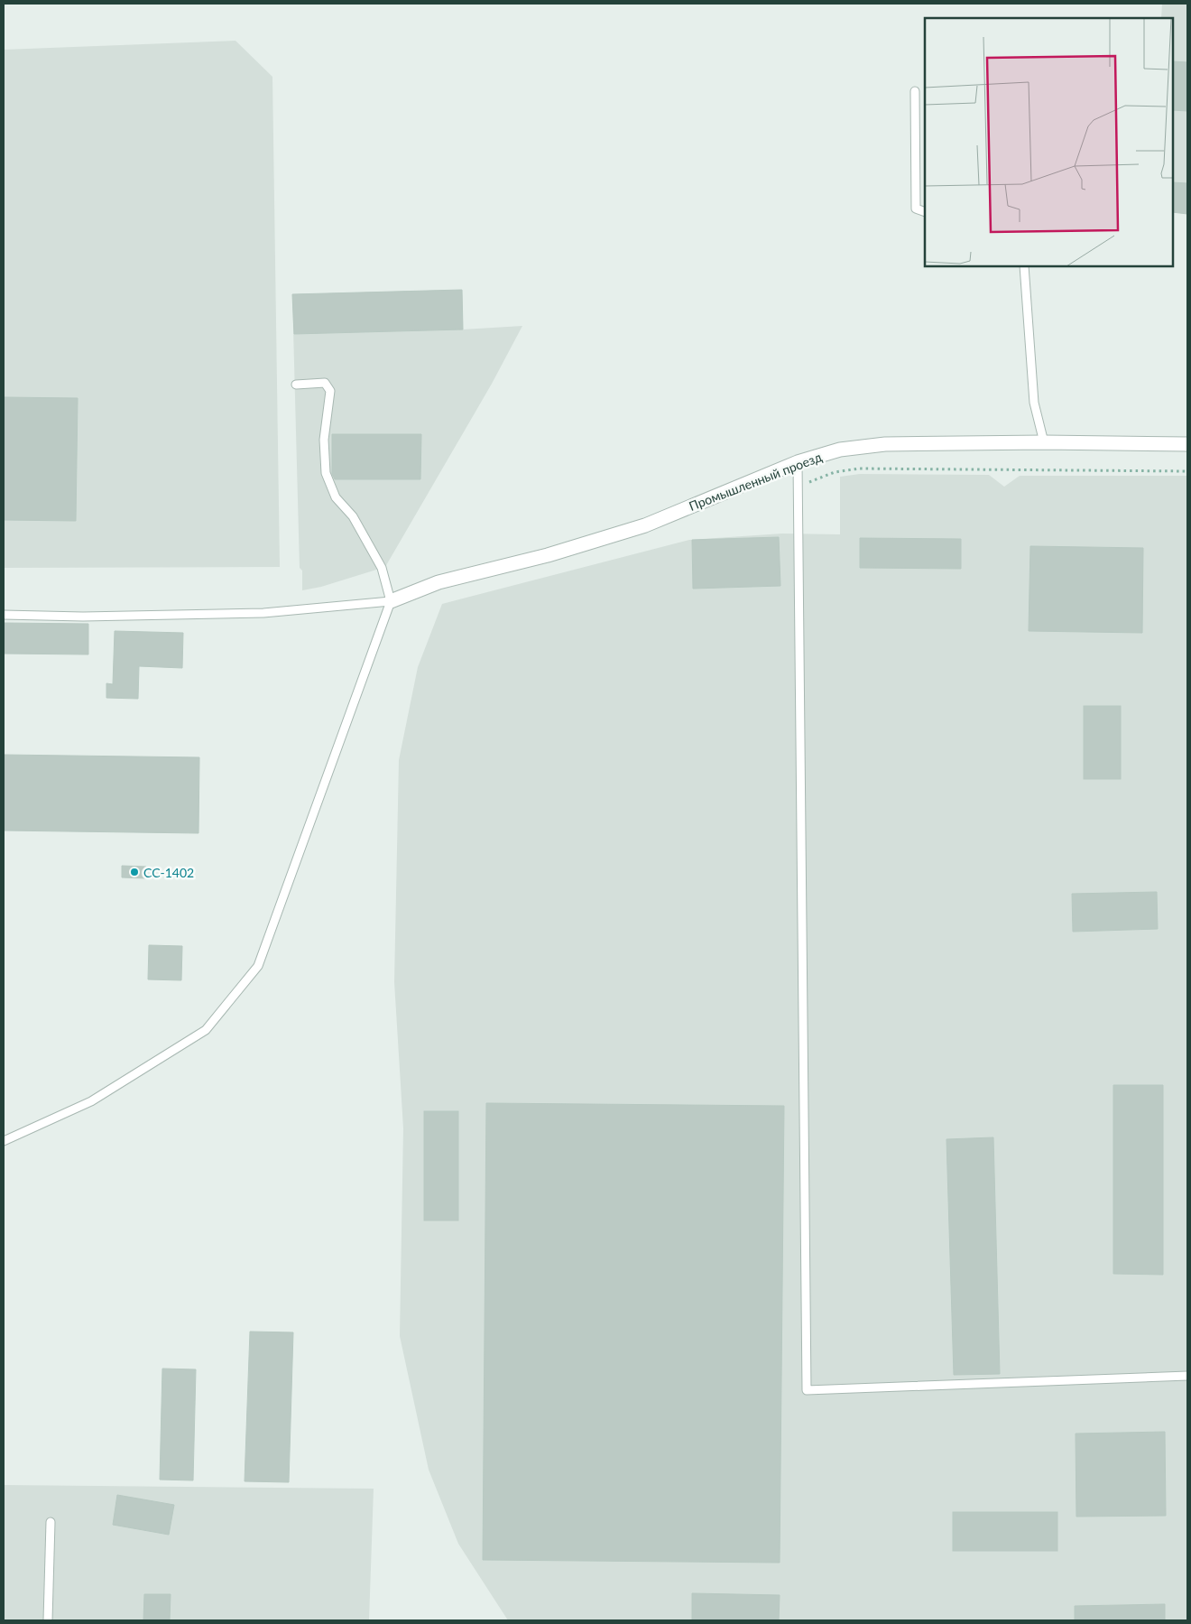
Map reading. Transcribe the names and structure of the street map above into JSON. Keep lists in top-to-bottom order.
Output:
{
  "streets": {
    "street": ["Промышленный проезд"]
  },
  "places": ["СС-1402"]
}
